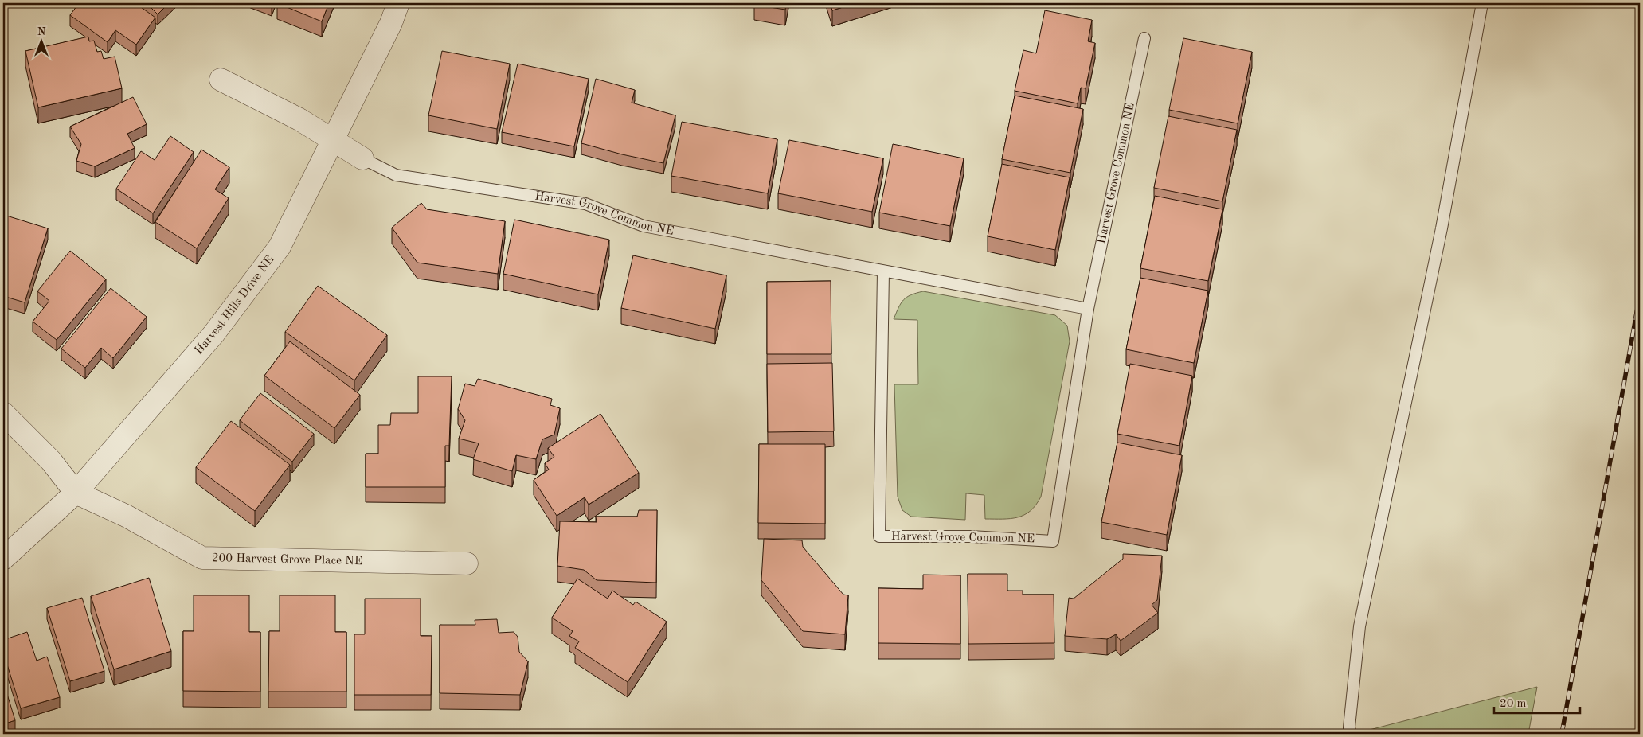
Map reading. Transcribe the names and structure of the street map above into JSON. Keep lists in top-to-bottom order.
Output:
{
  "streets": {
    "street": ["Harvest Grove Common NE", "Harvest Hills Drive NE", "200 Harvest Grove Place NE"]
  },
  "crossings": [
    ["Harvest Grove Common NE", "Harvest Hills Drive NE"],
    ["Harvest Hills Drive NE", "200 Harvest Grove Place NE"]
  ],
  "scale_bar": "20 m",
  "north": "top"
}
